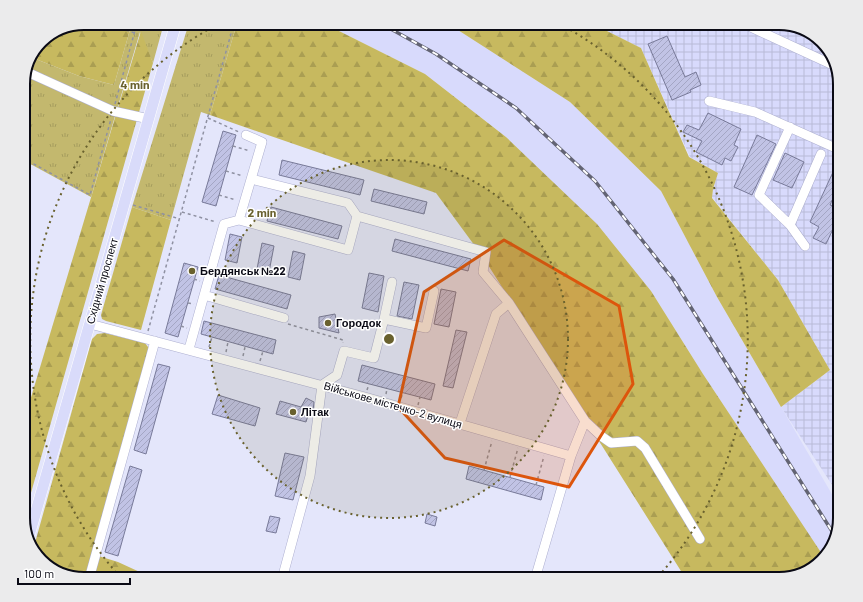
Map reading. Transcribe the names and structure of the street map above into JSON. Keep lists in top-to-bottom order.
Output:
{
  "streets": {
    "main road": ["Східний проспект"],
    "street": ["Військове містечко-2 вулиця"]
  },
  "crossings": [
    ["Східний проспект", "Військове містечко-2 вулиця"]
  ],
  "places": ["Бердянськ №22", "Городок", "Літак"],
  "scale_bar": "100 m",
  "rings": ["4 min", "2 min"]
}
